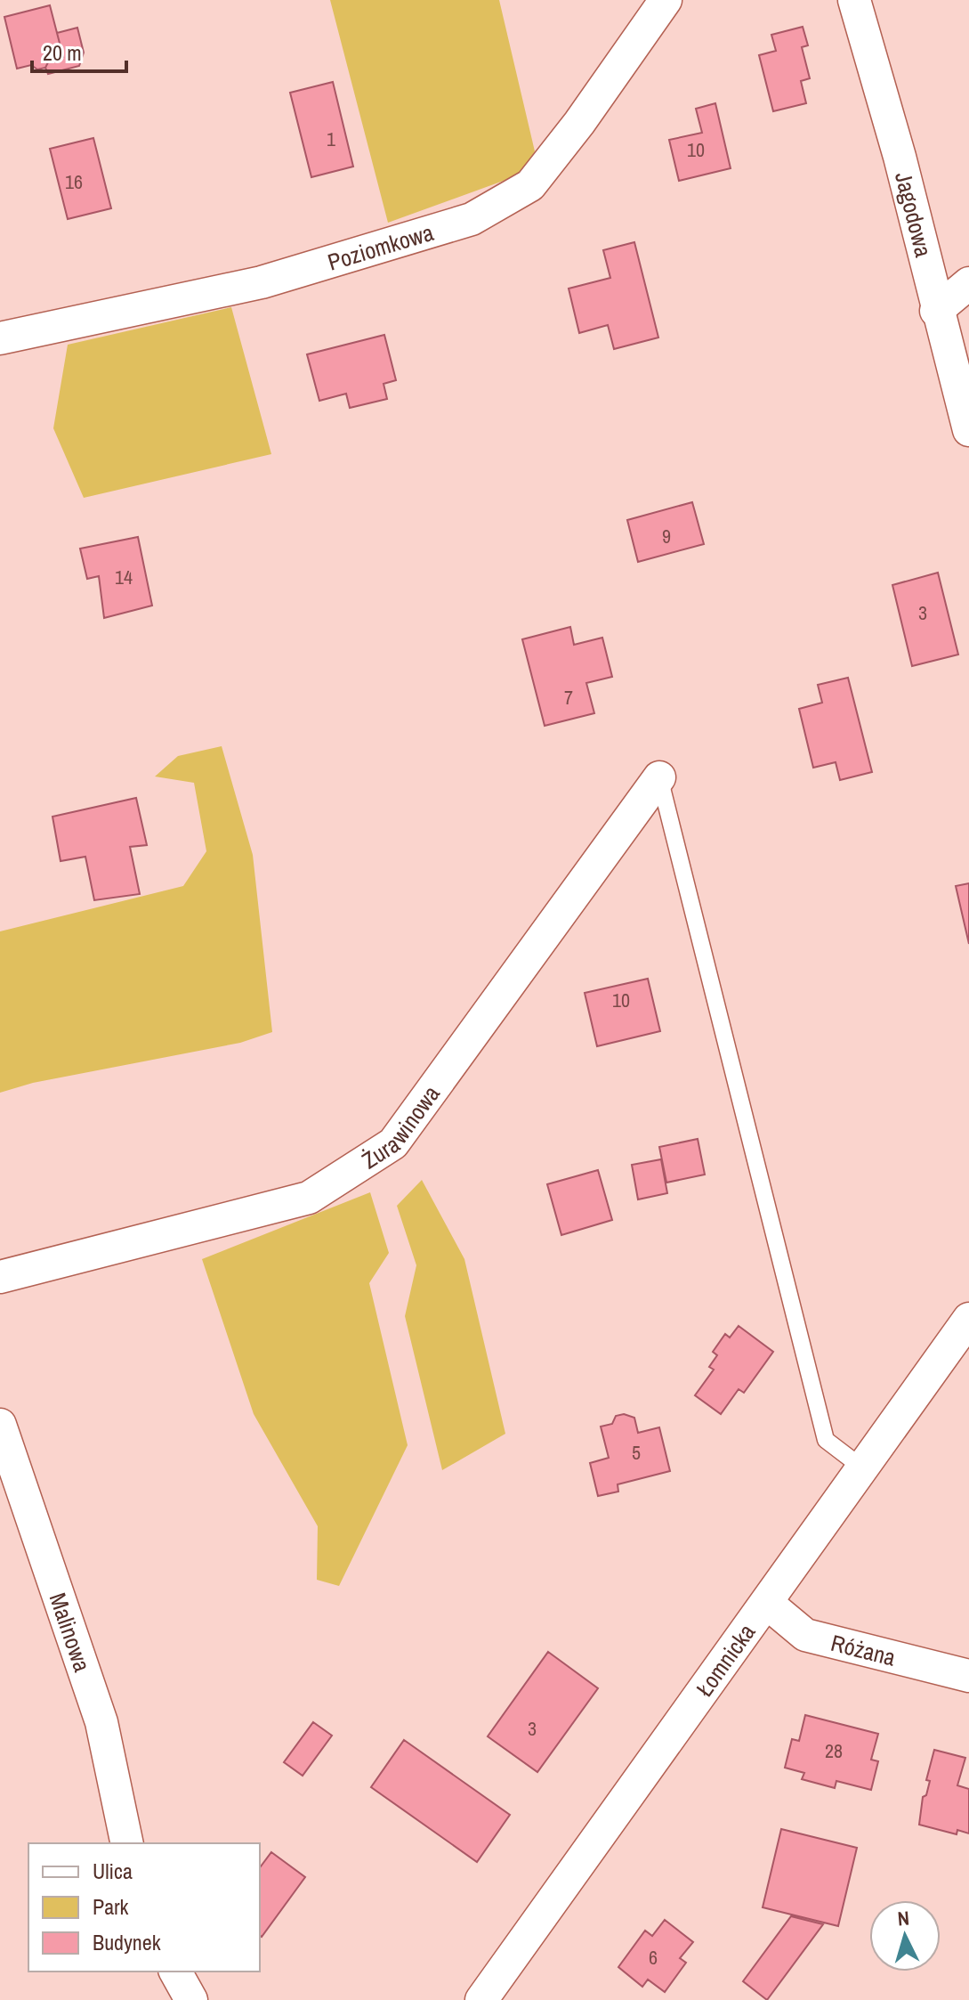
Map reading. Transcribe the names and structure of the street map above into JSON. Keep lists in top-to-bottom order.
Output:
{
  "streets": {
    "street": [
      "Jagodowa",
      "Poziomkowa",
      "Żurawinowa",
      "Malinowa",
      "Różana",
      "Łomnicka"
    ]
  },
  "crossings": [
    ["Różana", "Łomnicka"]
  ],
  "house_numbers": [
    "1",
    "10",
    "16",
    "9",
    "14",
    "3",
    "7",
    "10",
    "5",
    "3",
    "28",
    "6"
  ],
  "legend": ["Ulica", "Park", "Budynek"],
  "scale_bar": "20 m",
  "north": "top"
}
